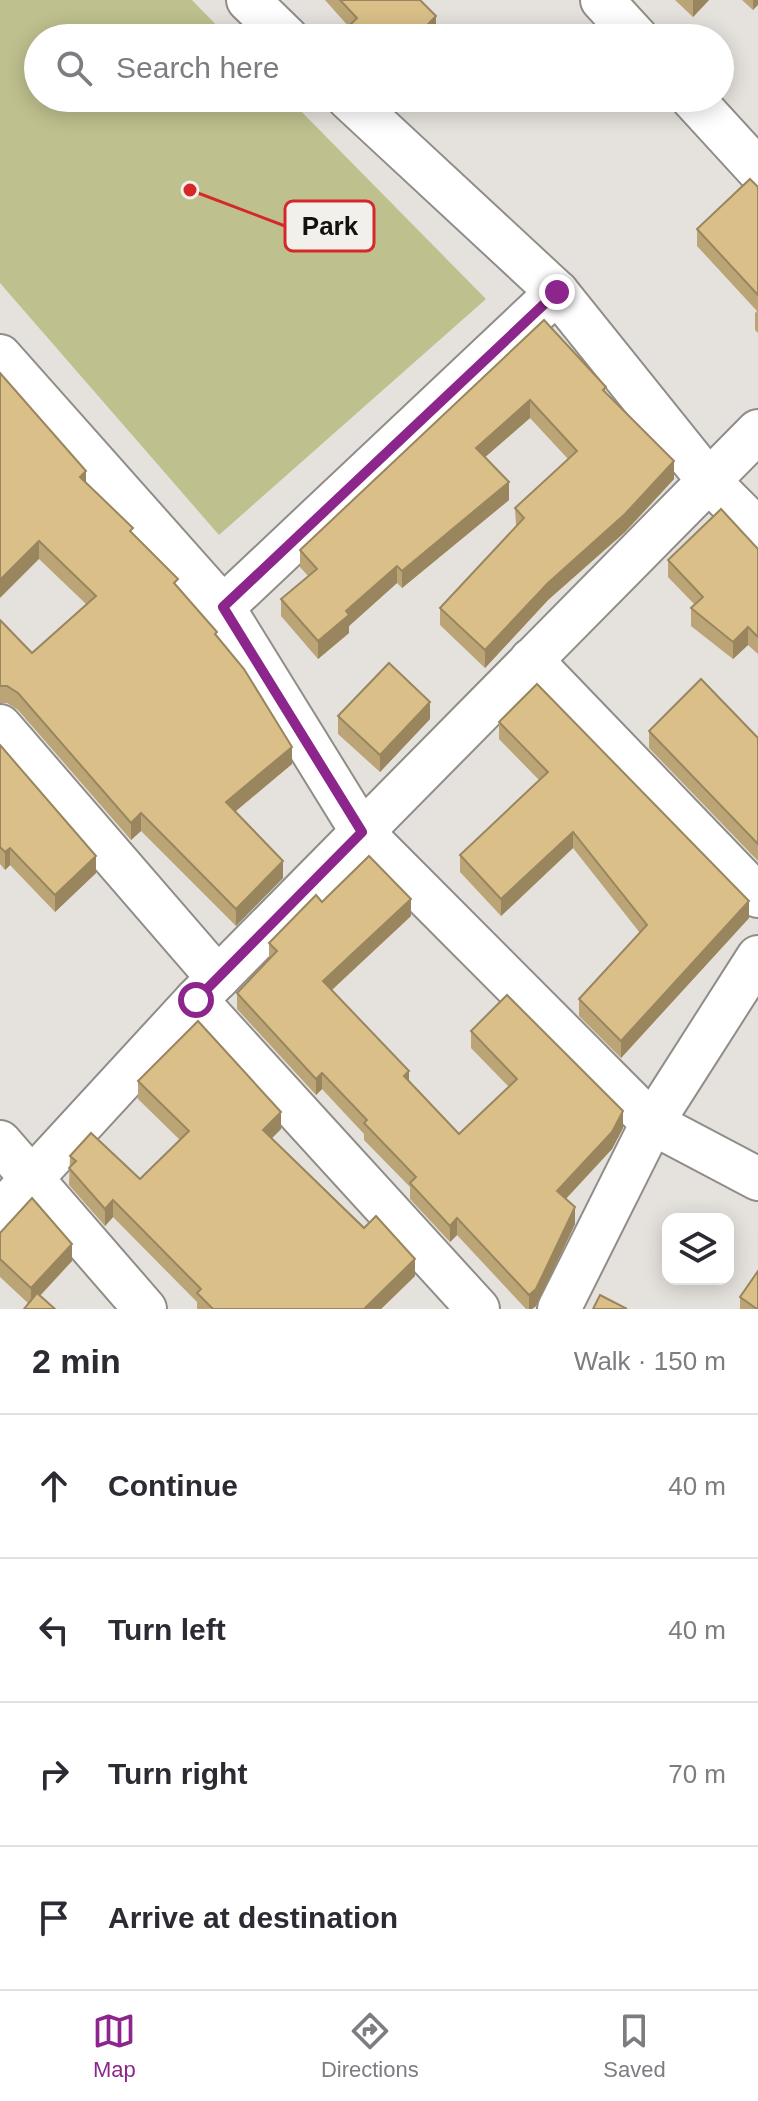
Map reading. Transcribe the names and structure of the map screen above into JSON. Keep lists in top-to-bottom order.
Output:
{
  "places": ["Park"],
  "page": {
    "search": "Search here",
    "heading": ["2 min", "Walk · 150 m"],
    "list": [
      ["Continue", "40 m"],
      ["Turn left", "40 m"],
      ["Turn right", "70 m"],
      "Arrive at destination"
    ],
    "nav": ["Map", "Directions", "Saved"]
  }
}
